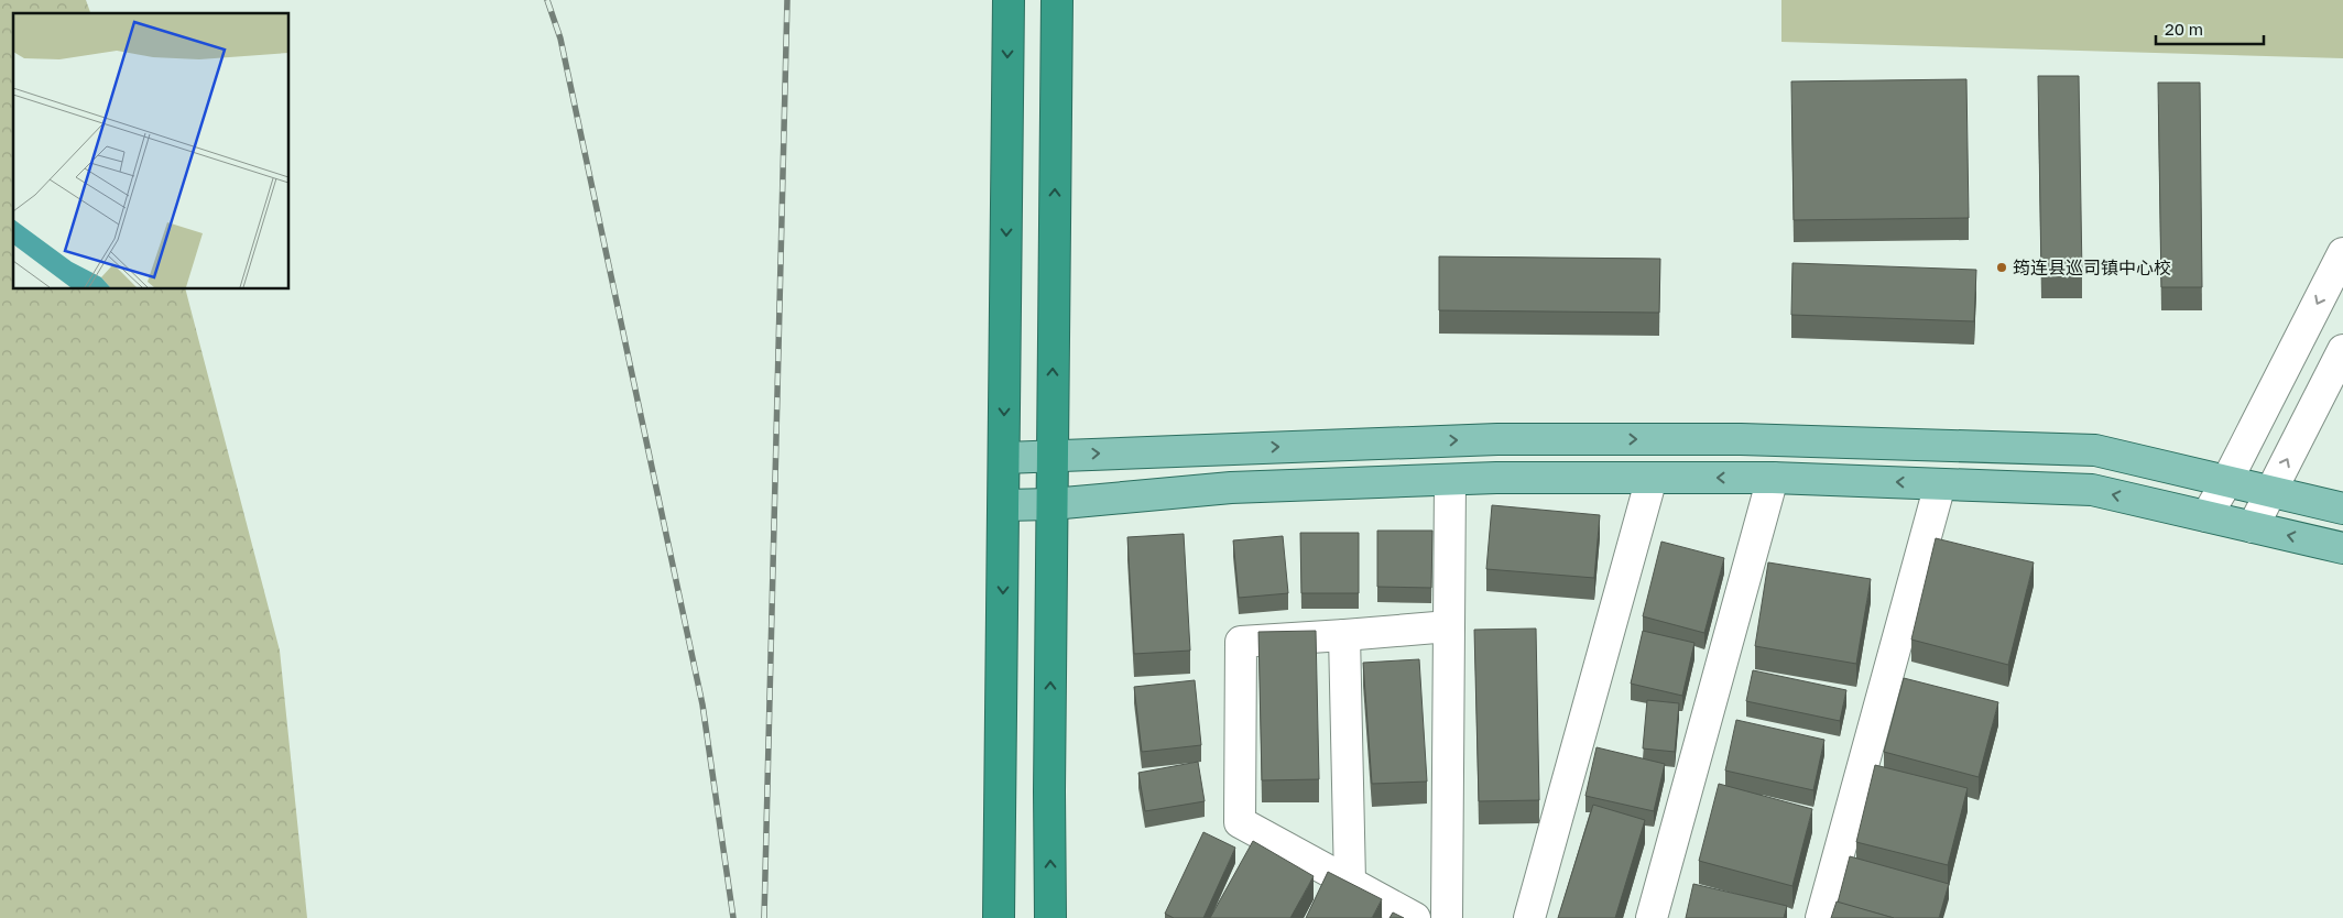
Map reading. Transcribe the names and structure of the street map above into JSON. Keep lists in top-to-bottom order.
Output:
{
  "places": ["筠连县巡司镇中心校"],
  "scale_bar": "20 m"
}
